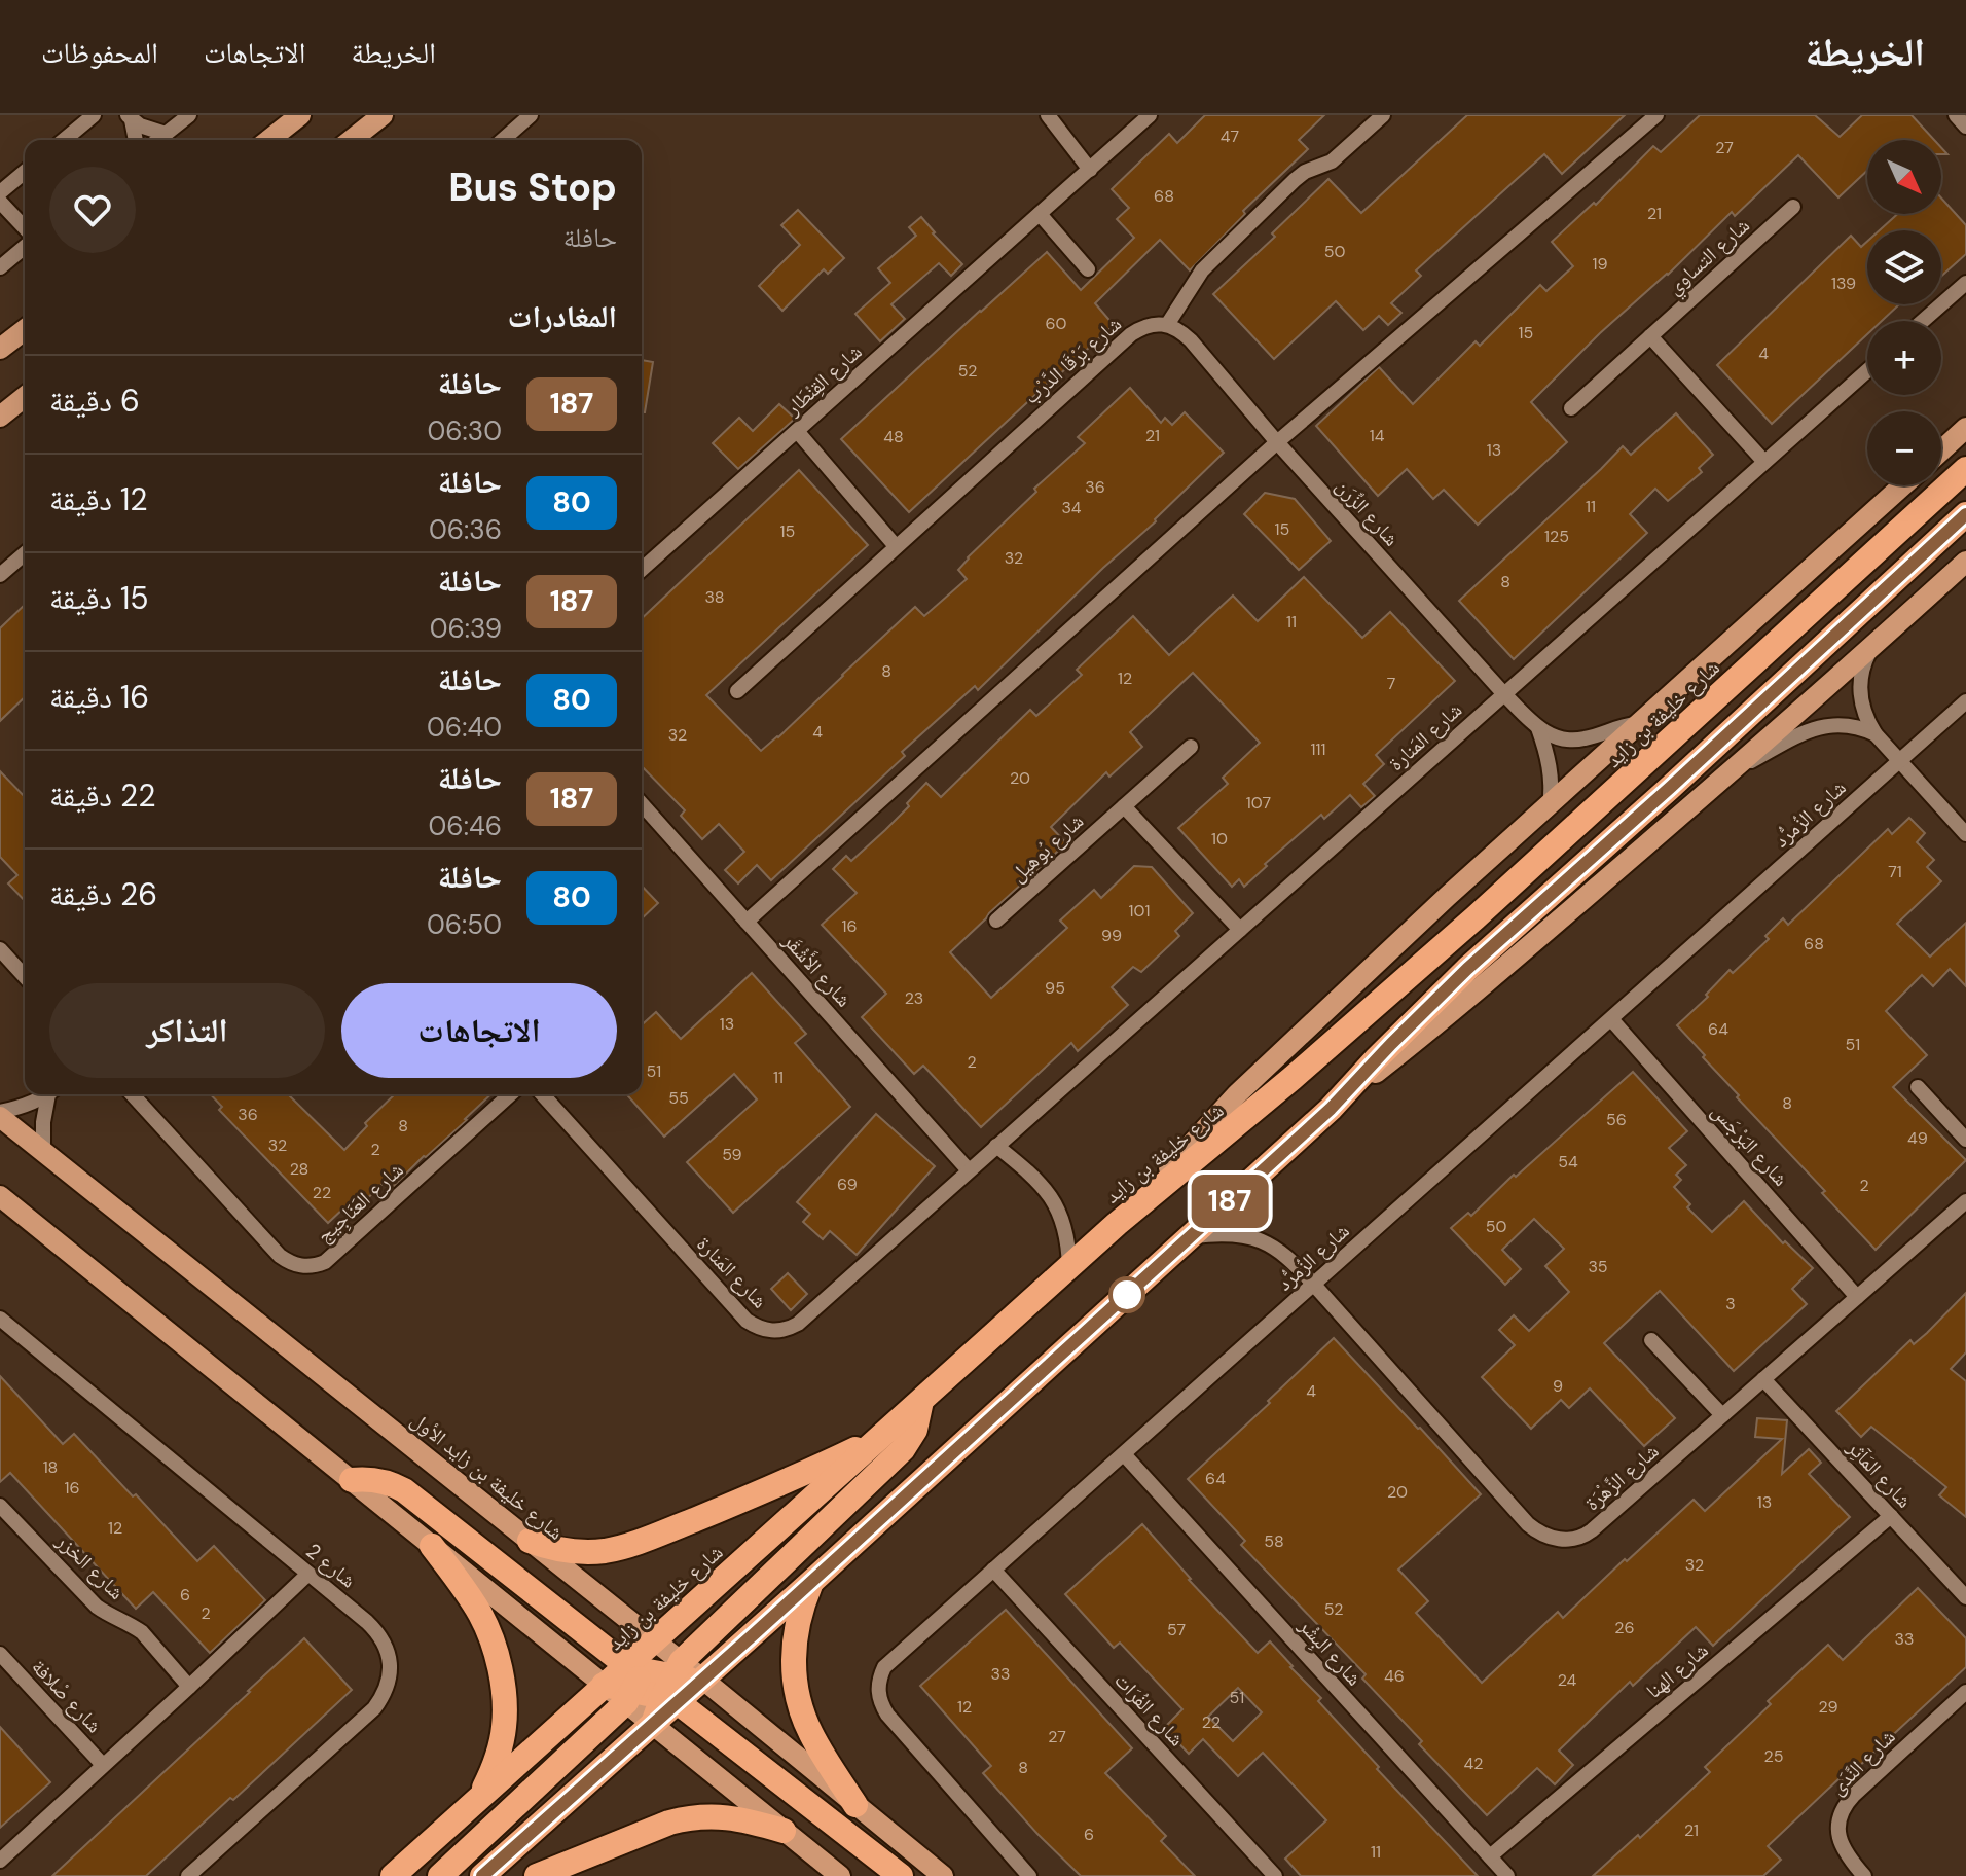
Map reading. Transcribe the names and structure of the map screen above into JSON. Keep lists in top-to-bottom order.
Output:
{
  "streets": {
    "highway": ["شارع خليفة بن زايد"],
    "main road": ["شارع خليفة بن زايد الأول"],
    "street": [
      "شارع التساوي",
      "شارع بَرْقَا الدَّرْب",
      "شارع القِنْطَار",
      "شارع الزِّرَن",
      "شارع المَنارة",
      "شارع الزُمرُّد",
      "شارع بُوهيل",
      "شارع الأَشْقَر",
      "شارع البَرْجَس",
      "شارع العَنَاجِيج",
      "شارع المَآثِر",
      "شارع الزَّهْرَة",
      "شارع 2",
      "شارع الخزر",
      "شارع البِشْر",
      "شارع الهنا",
      "شارع صْلافة",
      "شارع الفُرَات",
      "شارع النَّدَى"
    ]
  },
  "crossings": [
    ["شارع بَرْقَا الدَّرْب", "شارع الزِّرَن"],
    ["شارع الزِّرَن", "شارع المَنارة"],
    ["شارع خليفة بن زايد", "شارع خليفة بن زايد الأول"],
    ["شارع المَنارة", "شارع الأَشْقَر"],
    ["شارع الزُمرُّد", "شارع البَرْجَس"],
    ["شارع الزُمرُّد", "شارع الزَّهْرَة"],
    ["شارع الزُمرُّد", "شارع البِشْر"],
    ["شارع الزُمرُّد", "شارع الفُرَات"],
    ["شارع البَرْجَس", "شارع الزَّهْرَة"],
    ["شارع المَآثِر", "شارع الزَّهْرَة"],
    ["شارع المَآثِر", "شارع الهنا"],
    ["شارع البِشْر", "شارع الهنا"]
  ],
  "lines": ["bus line 187"],
  "house_numbers": [
    "47",
    "27",
    "68",
    "21",
    "50",
    "19",
    "139",
    "60",
    "15",
    "4",
    "52",
    "21",
    "14",
    "48",
    "13",
    "36",
    "11",
    "34",
    "15",
    "15",
    "125",
    "32",
    "8",
    "38",
    "11",
    "8",
    "12",
    "7",
    "4",
    "32",
    "111",
    "20",
    "107",
    "10",
    "71",
    "101",
    "16",
    "99",
    "68",
    "95",
    "23",
    "13",
    "64",
    "51",
    "2",
    "51",
    "11",
    "55",
    "8",
    "36",
    "56",
    "8",
    "49",
    "32",
    "2",
    "59",
    "54",
    "28",
    "69",
    "2",
    "22",
    "50",
    "35",
    "3",
    "9",
    "4",
    "18",
    "64",
    "16",
    "20",
    "13",
    "12",
    "58",
    "32",
    "6",
    "52",
    "2",
    "26",
    "57",
    "33",
    "33",
    "46",
    "24",
    "51",
    "12",
    "29",
    "22",
    "27",
    "25",
    "42",
    "8",
    "21",
    "6",
    "11"
  ],
  "north": "bottom right",
  "page": {
    "header": "الخريطة",
    "nav": ["الخريطة", "الاتجاهات", "المحفوظات"],
    "on_map": "187",
    "map_buttons": ["+", "−"],
    "heading": [
      ["Bus Stop", "حافلة"],
      "المغادرات"
    ],
    "list": [
      {
        "mark": "187",
        "name": "حافلة",
        "note": "06:30",
        "value": "6 دقيقة"
      },
      {
        "mark": "80",
        "name": "حافلة",
        "note": "06:36",
        "value": "12 دقيقة"
      },
      {
        "mark": "187",
        "name": "حافلة",
        "note": "06:39",
        "value": "15 دقيقة"
      },
      {
        "mark": "80",
        "name": "حافلة",
        "note": "06:40",
        "value": "16 دقيقة"
      },
      {
        "mark": "187",
        "name": "حافلة",
        "note": "06:46",
        "value": "22 دقيقة"
      },
      {
        "mark": "80",
        "name": "حافلة",
        "note": "06:50",
        "value": "26 دقيقة"
      }
    ],
    "buttons": ["الاتجاهات", "التذاكر"]
  }
}
